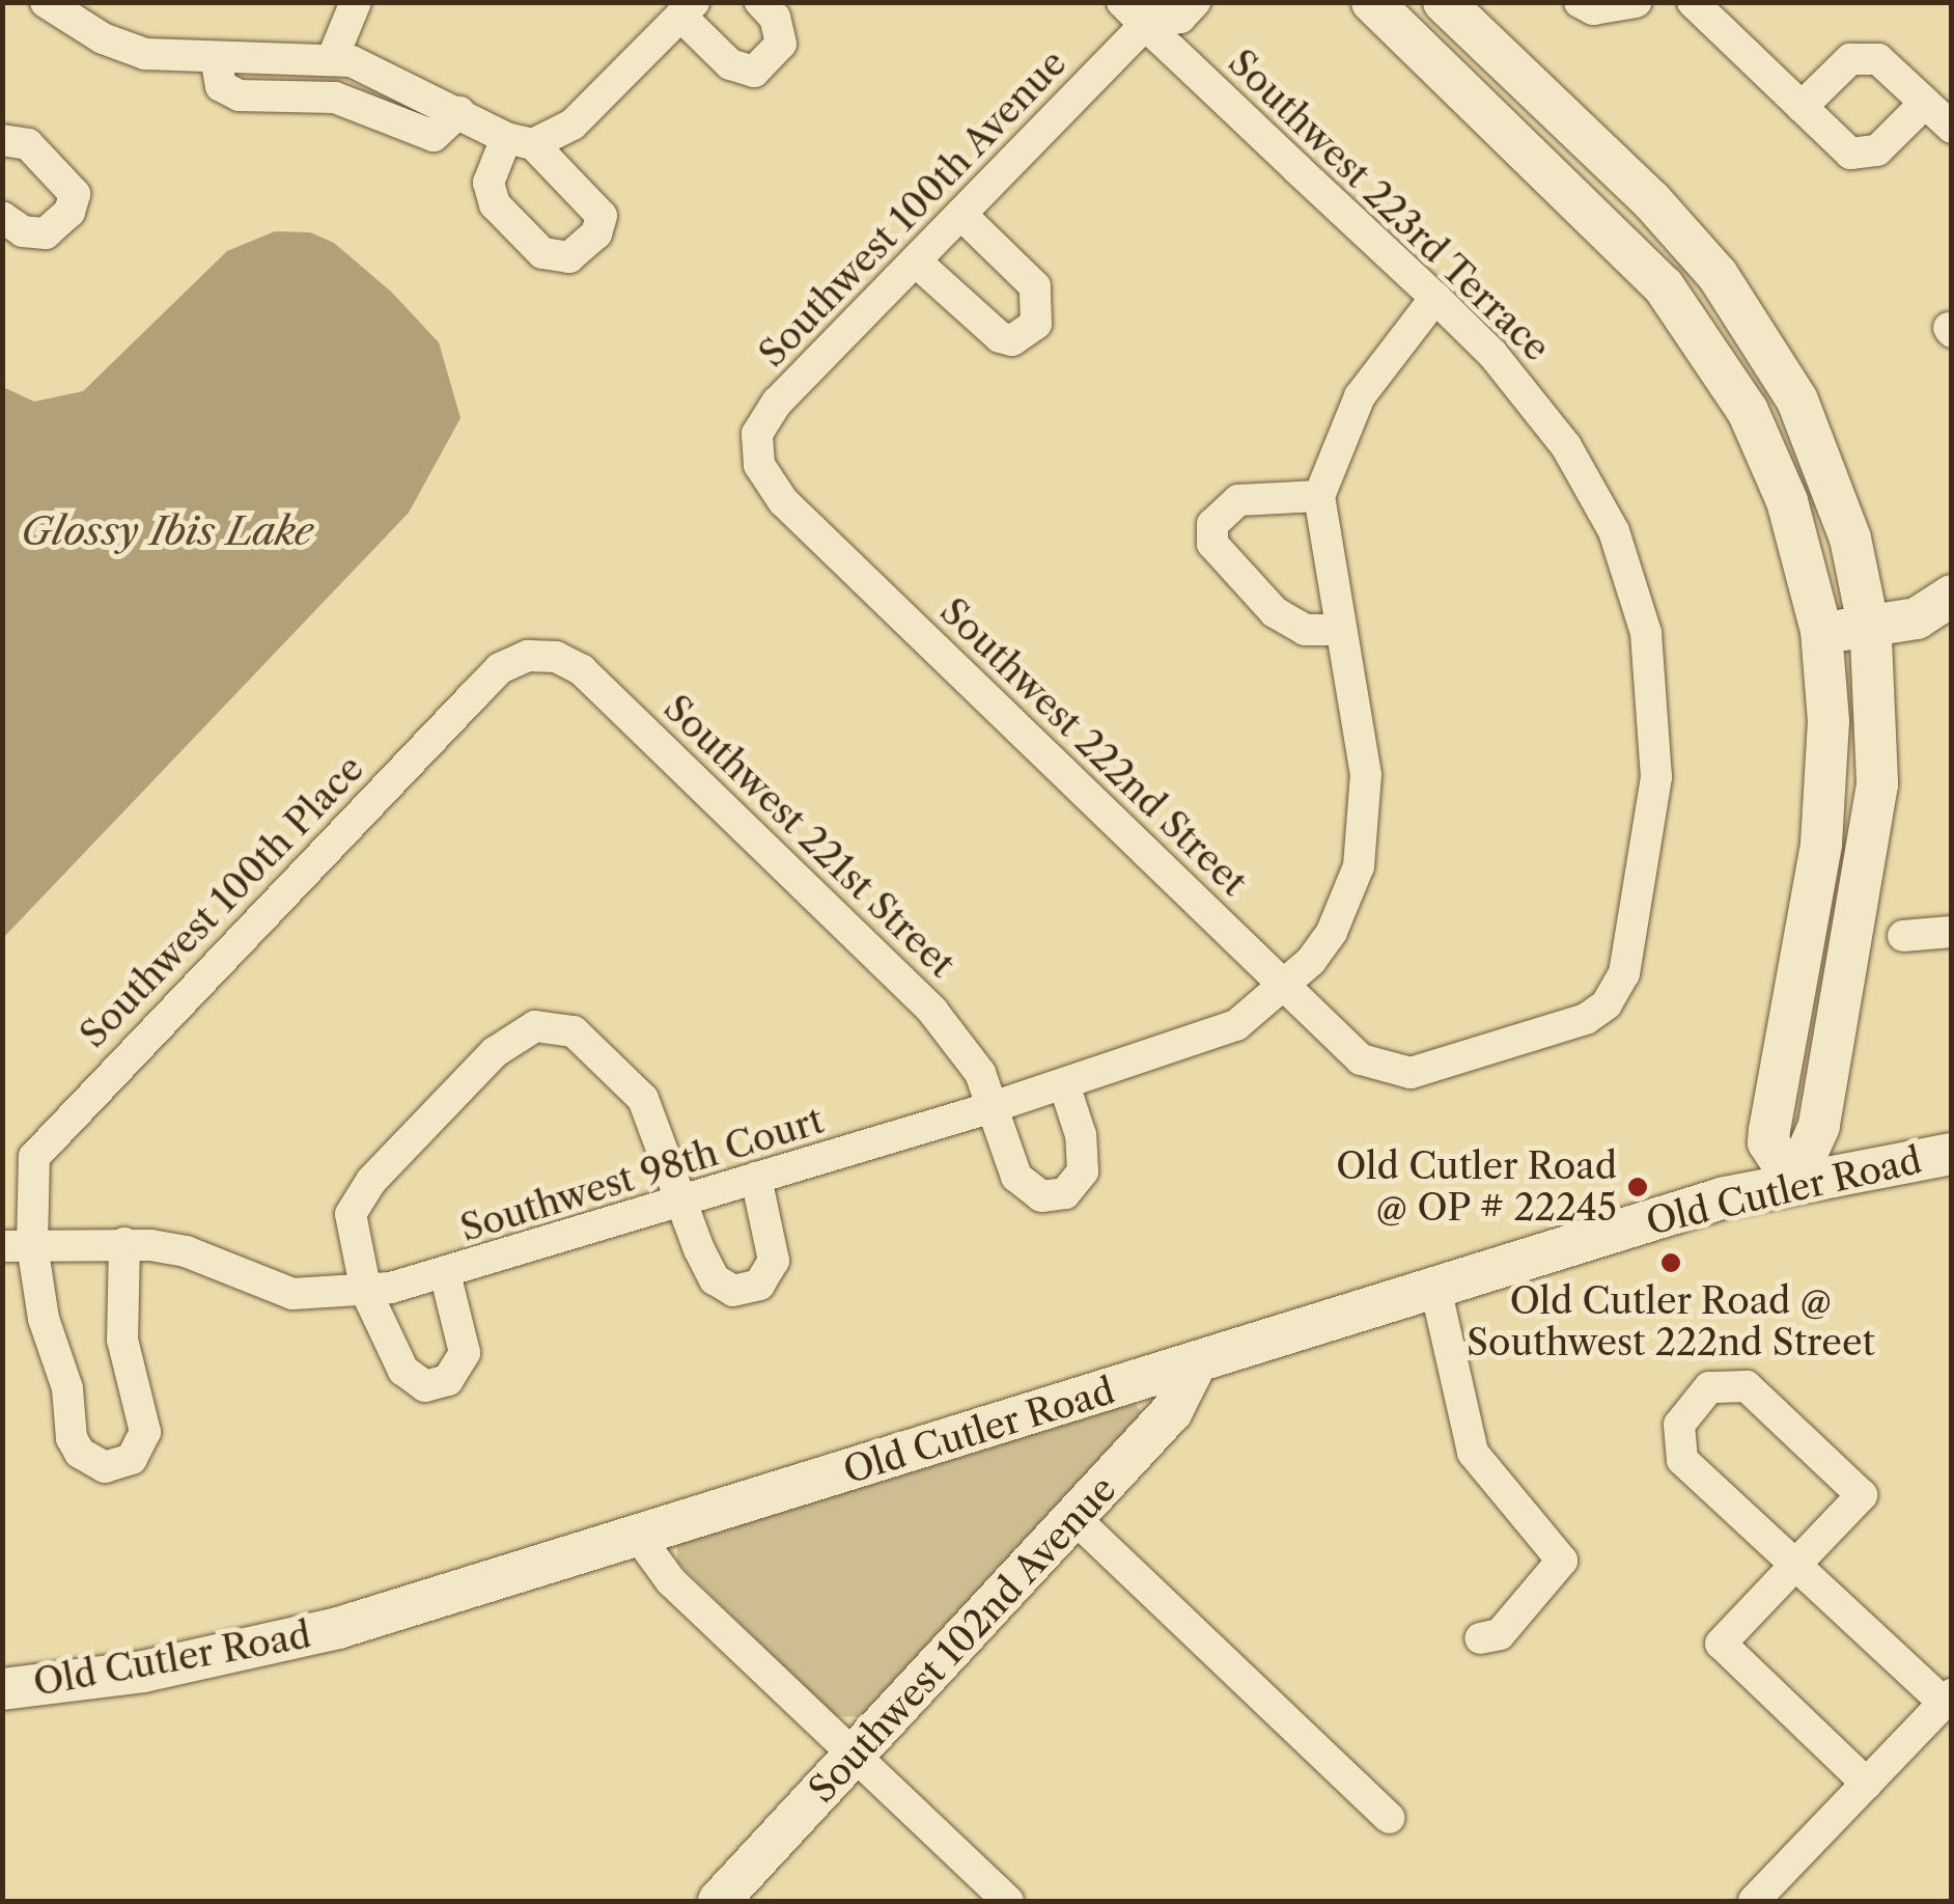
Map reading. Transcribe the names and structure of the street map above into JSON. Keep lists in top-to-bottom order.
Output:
{
  "streets": {
    "street": [
      "Southwest 223rd Terrace",
      "Southwest 100th Avenue",
      "Southwest 222nd Street",
      "Southwest 221st Street",
      "Southwest 100th Place",
      "Southwest 98th Court",
      "Old Cutler Road",
      "Southwest 102nd Avenue"
    ]
  },
  "crossings": [
    ["Southwest 223rd Terrace", "Southwest 100th Avenue"],
    ["Southwest 223rd Terrace", "Southwest 222nd Street"],
    ["Southwest 100th Avenue", "Southwest 222nd Street"],
    ["Southwest 222nd Street", "Southwest 98th Court"],
    ["Southwest 221st Street", "Southwest 100th Place"],
    ["Southwest 221st Street", "Southwest 98th Court"],
    ["Southwest 100th Place", "Southwest 98th Court"],
    ["Old Cutler Road", "Southwest 102nd Avenue"]
  ],
  "water": ["Glossy Ibis Lake"],
  "places": ["Old Cutler Road @ OP # 22245", "Old Cutler Road @ Southwest 222nd Street"]
}
